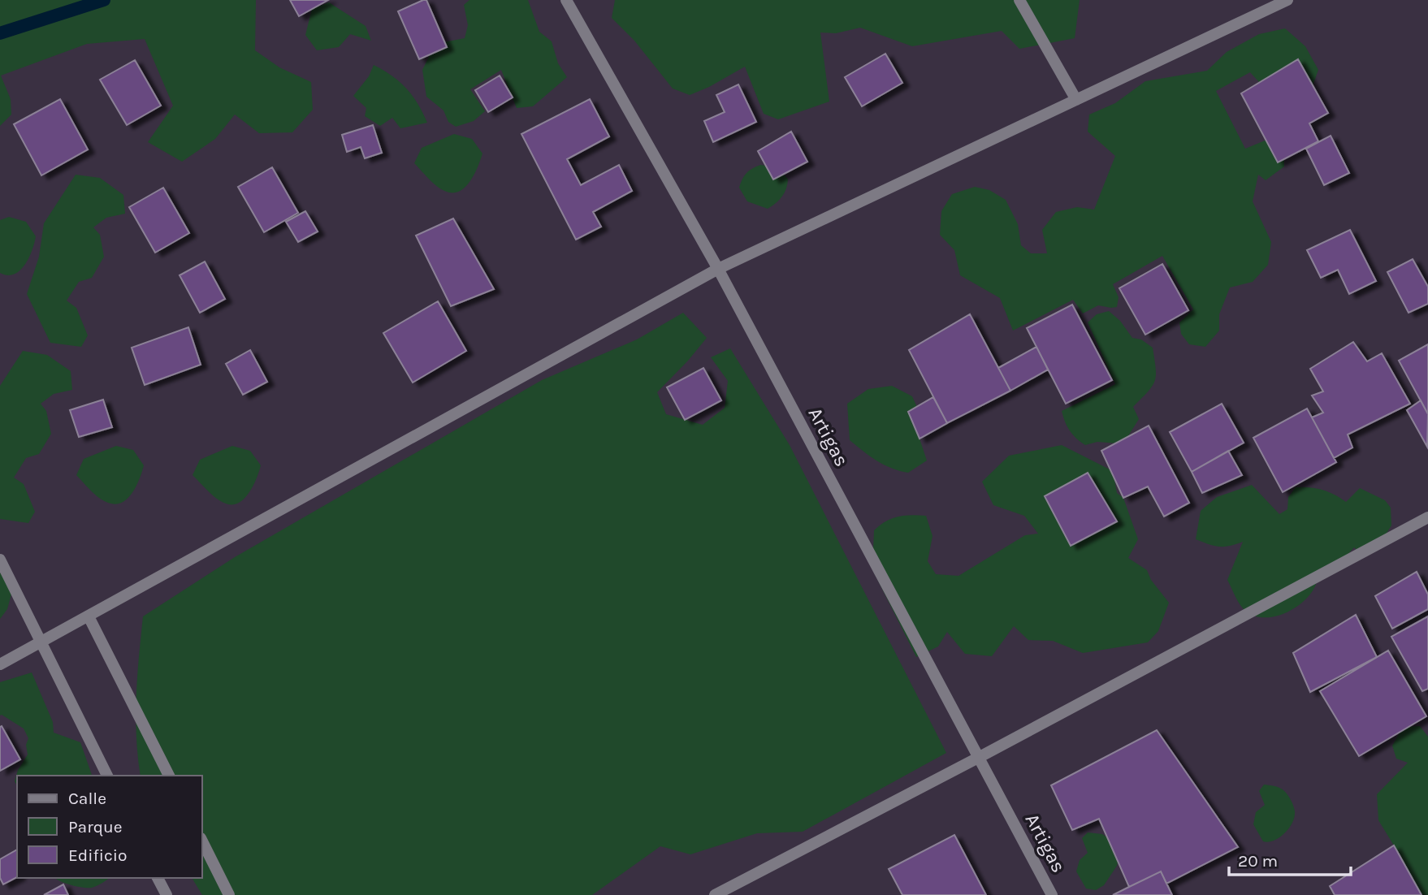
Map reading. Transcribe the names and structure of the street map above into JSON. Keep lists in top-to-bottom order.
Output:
{
  "streets": {
    "street": ["Artigas"]
  },
  "legend": ["Calle", "Parque", "Edificio"],
  "scale_bar": "20 m"
}
